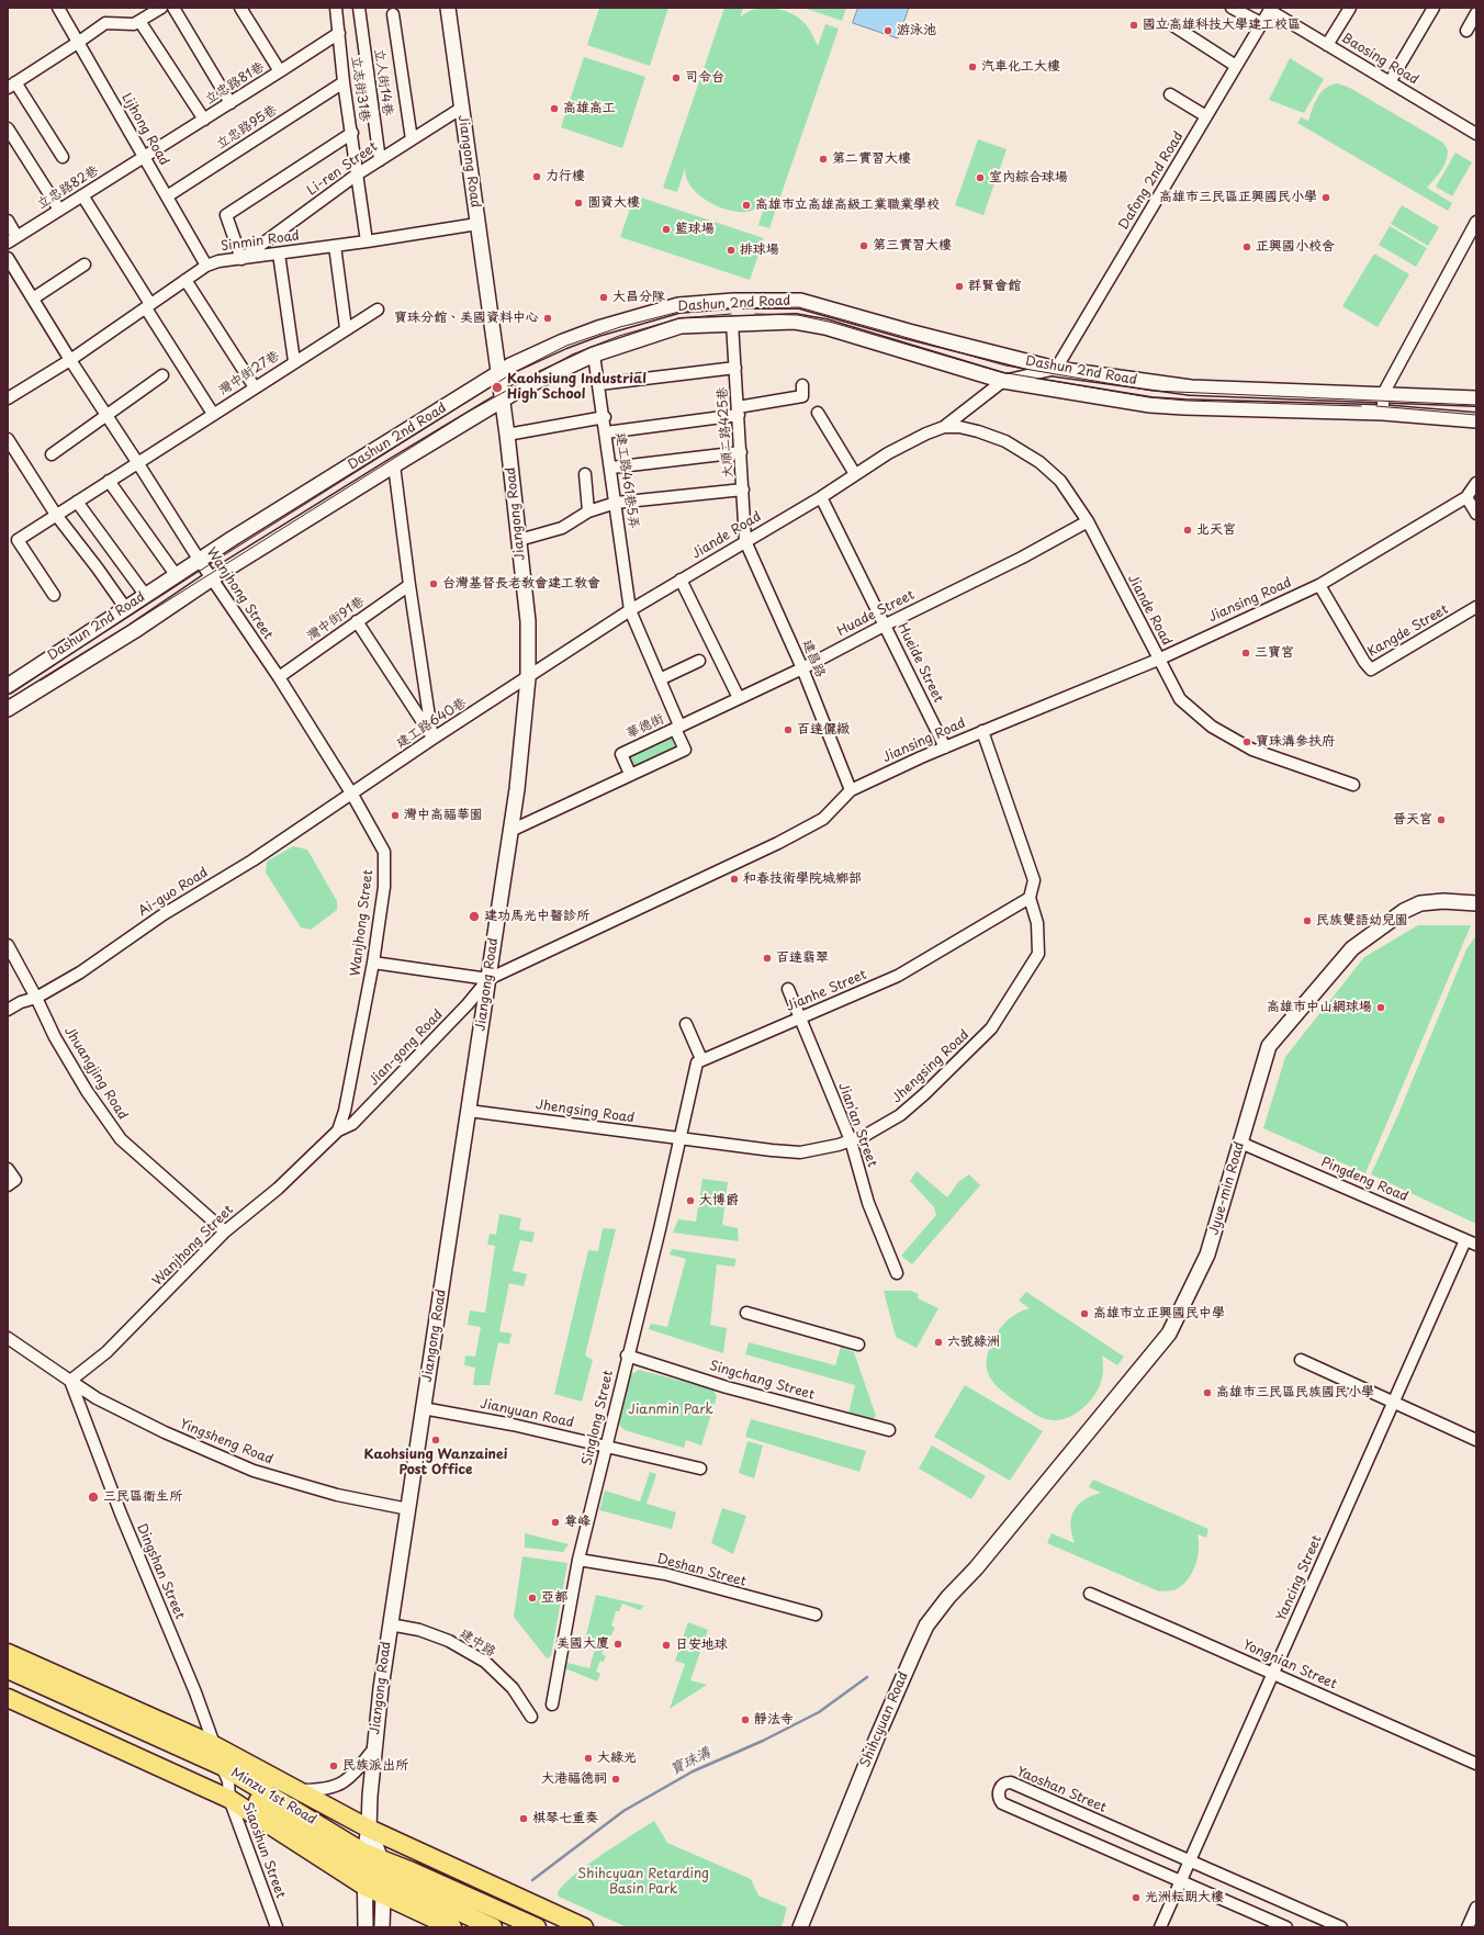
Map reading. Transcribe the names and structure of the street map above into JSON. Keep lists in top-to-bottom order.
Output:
{
  "streets": {
    "main road": ["Minzu 1st Road"],
    "street": [
      "Baosing Road",
      "立人街14巷",
      "立忠路81巷",
      "立志街31巷",
      "立忠路95巷",
      "Lijhong Road",
      "Jiangong Road",
      "Li-ren Street",
      "Dafong 2nd Road",
      "立忠路82巷",
      "Sinmin Road",
      "Dashun 2nd Road",
      "灣中街27巷",
      "大順二路425巷",
      "建工路461巷5弄",
      "Jiande Road",
      "Wanjhong Street",
      "Jiansing Road",
      "Huade Street",
      "灣中街91巷",
      "Kangde Street",
      "建昌路",
      "Hueide Street",
      "建工路640巷",
      "華德街",
      "Ai-guo Road",
      "Jianhe Street",
      "Jian-gong Road",
      "Jhengsing Road",
      "Jhuangjing Road",
      "Jian'an Street",
      "Pingdeng Road",
      "Jyue-min Road",
      "Singchang Street",
      "Jianyuan Road",
      "Singlong Street",
      "Yingsheng Road",
      "Deshan Street",
      "Dingshan Street",
      "Yancing Street",
      "建中路",
      "Yongnian Street",
      "Shihcyuan Road",
      "Yaoshan Street",
      "Siaoshun Street"
    ]
  },
  "crossings": [
    ["Baosing Road", "Dafong 2nd Road"],
    ["立人街14巷", "Li-ren Street"],
    ["立忠路81巷", "立志街31巷"],
    ["立忠路81巷", "Lijhong Road"],
    ["立忠路81巷", "立忠路82巷"],
    ["立志街31巷", "立忠路95巷"],
    ["立志街31巷", "Li-ren Street"],
    ["立志街31巷", "Sinmin Road"],
    ["立忠路95巷", "Lijhong Road"],
    ["Lijhong Road", "立忠路82巷"],
    ["Lijhong Road", "Sinmin Road"],
    ["Jiangong Road", "Li-ren Street"],
    ["Jiangong Road", "Sinmin Road"],
    ["Jiangong Road", "Dashun 2nd Road"],
    ["Jiangong Road", "Jiande Road"],
    ["Jiangong Road", "Jiansing Road"],
    ["Jiangong Road", "建工路640巷"],
    ["Jiangong Road", "Jian-gong Road"],
    ["Jiangong Road", "Jhengsing Road"],
    ["Jiangong Road", "Jianyuan Road"],
    ["Jiangong Road", "Yingsheng Road"],
    ["Jiangong Road", "建中路"],
    ["Jiangong Road", "Minzu 1st Road"],
    ["Li-ren Street", "Sinmin Road"],
    ["Dafong 2nd Road", "Dashun 2nd Road"],
    ["Sinmin Road", "Wanjhong Street"],
    ["Dashun 2nd Road", "大順二路425巷"],
    ["Dashun 2nd Road", "建工路461巷5弄"],
    ["Dashun 2nd Road", "Jiande Road"],
    ["Dashun 2nd Road", "Wanjhong Street"],
    ["灣中街27巷", "Wanjhong Street"],
    ["大順二路425巷", "Jiande Road"],
    ["大順二路425巷", "建昌路"],
    ["建工路461巷5弄", "Jiande Road"],
    ["建工路461巷5弄", "Huade Street"],
    ["建工路461巷5弄", "華德街"],
    ["Jiande Road", "Jiansing Road"],
    ["Jiande Road", "Huade Street"],
    ["Jiande Road", "建昌路"],
    ["Jiande Road", "Hueide Street"],
    ["Jiande Road", "建工路640巷"],
    ["Wanjhong Street", "灣中街91巷"],
    ["Wanjhong Street", "建工路640巷"],
    ["Wanjhong Street", "Ai-guo Road"],
    ["Wanjhong Street", "Jian-gong Road"],
    ["Wanjhong Street", "Jhuangjing Road"],
    ["Wanjhong Street", "Yingsheng Road"],
    ["Wanjhong Street", "Dingshan Street"],
    ["Jiansing Road", "Kangde Street"],
    ["Jiansing Road", "建昌路"],
    ["Jiansing Road", "Hueide Street"],
    ["Jiansing Road", "Jian-gong Road"],
    ["Jiansing Road", "Jhengsing Road"],
    ["Huade Street", "建昌路"],
    ["Huade Street", "Hueide Street"],
    ["Huade Street", "華德街"],
    ["建工路640巷", "Ai-guo Road"],
    ["Ai-guo Road", "Jhuangjing Road"],
    ["Jianhe Street", "Jhengsing Road"],
    ["Jianhe Street", "Jian'an Street"],
    ["Jhengsing Road", "Jian'an Street"],
    ["Jhengsing Road", "Singlong Street"],
    ["Pingdeng Road", "Jyue-min Road"],
    ["Pingdeng Road", "Yancing Street"],
    ["Jyue-min Road", "Shihcyuan Road"],
    ["Singchang Street", "Singlong Street"],
    ["Jianyuan Road", "Singlong Street"],
    ["Singlong Street", "Deshan Street"],
    ["Yingsheng Road", "Dingshan Street"],
    ["Dingshan Street", "Minzu 1st Road"],
    ["Yancing Street", "Yongnian Street"],
    ["Yancing Street", "Yaoshan Street"],
    ["Minzu 1st Road", "Siaoshun Street"]
  ],
  "water": ["寶珠溝"],
  "parks": ["Jianmin Park", "Shihcyuan Retarding Basin Park"],
  "places": [
    "國立高雄科技大學建工校區",
    "游泳池",
    "汽車化工大樓",
    "司令台",
    "高雄高工",
    "第二實習大樓",
    "力行樓",
    "室內綜合球場",
    "高雄市三民區正興國民小學",
    "圖資大樓",
    "高雄市立高雄高級工業職業學校",
    "籃球場",
    "第三實習大樓",
    "正興國小校舍",
    "排球場",
    "群賢會館",
    "大昌分隊",
    "寶珠分館、美國資料中心",
    "Kaohsiung Industrial High School",
    "北天宮",
    "台灣基督長老教會建工教會",
    "三寶宮",
    "百達儷緻",
    "寶珠溝參扶府",
    "灣中高福華園",
    "晉天宮",
    "和春技術學院城鄉部",
    "建功馬光中醫診所",
    "民族雙語幼兒園",
    "百達翡翠",
    "高雄市中山網球場",
    "大博爵",
    "高雄市立正興國民中學",
    "六號綠洲",
    "高雄市三民區民族國民小學",
    "Kaohsiung Wanzainei Post Office",
    "三民區衛生所",
    "尊峰",
    "亞都",
    "美國大廈",
    "日安地球",
    "靜法寺",
    "大綠光",
    "民族派出所",
    "大港福德祠",
    "棋琴七重奏",
    "光洲耘朗大樓"
  ]
}
